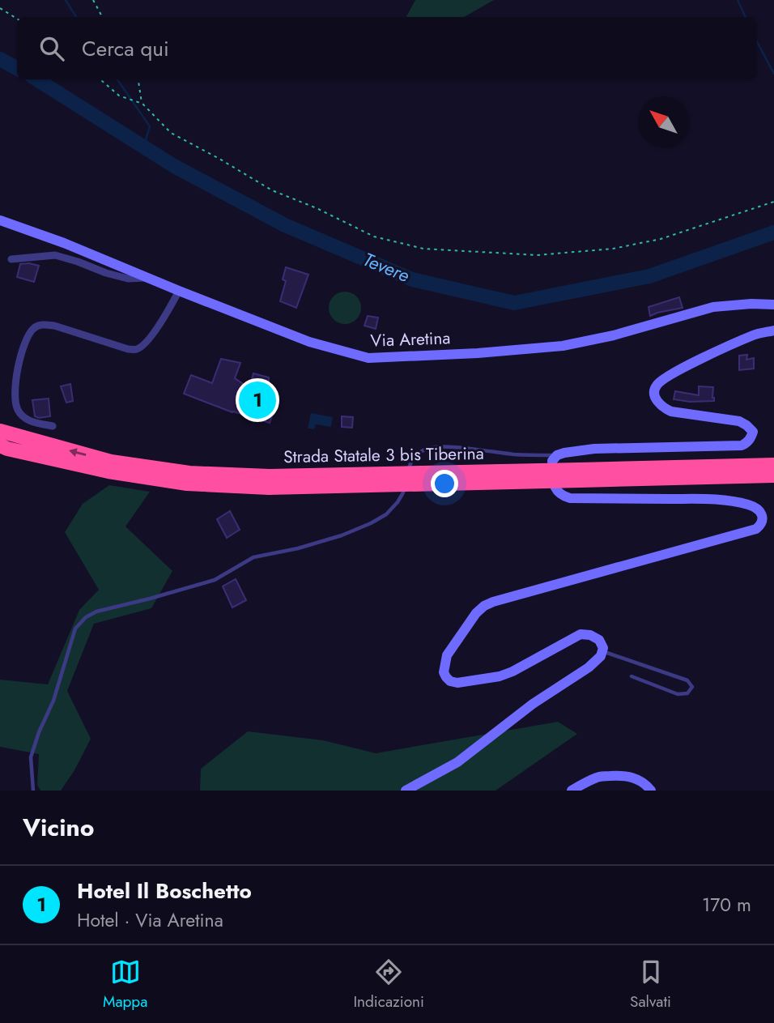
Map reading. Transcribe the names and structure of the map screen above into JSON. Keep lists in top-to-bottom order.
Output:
{
  "streets": {
    "highway": ["Strada Statale 3 bis Tiberina"],
    "street": ["Via Aretina"]
  },
  "water": ["Tevere"],
  "north": "top left",
  "page": {
    "search": "Cerca qui",
    "pins": "1",
    "heading": "Vicino",
    "list": [
      {
        "mark": "1",
        "name": "Hotel Il Boschetto",
        "note": "Hotel · Via Aretina",
        "value": "170 m"
      }
    ],
    "nav": ["Mappa", "Indicazioni", "Salvati"]
  }
}
